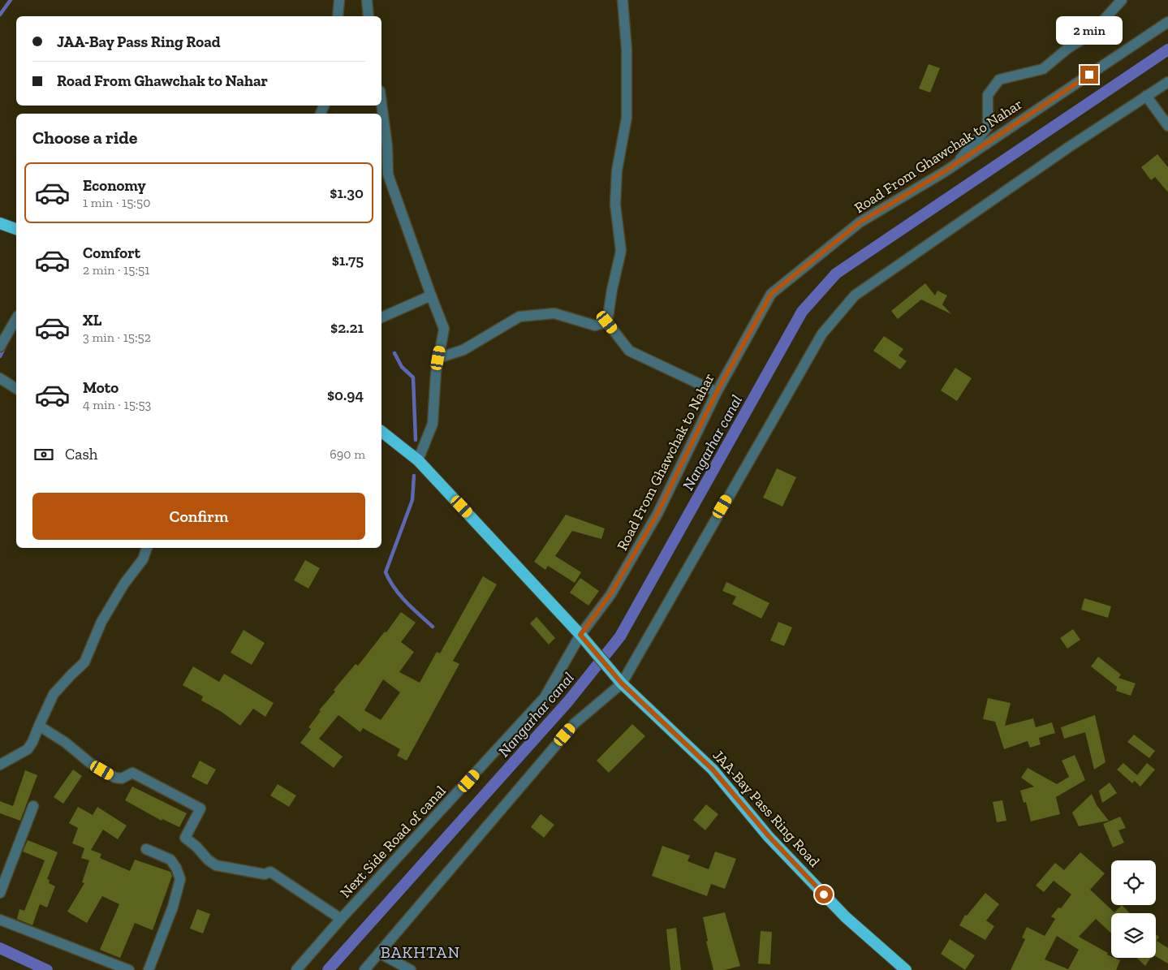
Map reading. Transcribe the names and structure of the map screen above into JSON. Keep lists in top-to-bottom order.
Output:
{
  "streets": {
    "highway": ["JAA-Bay Pass Ring Road"],
    "street": ["Road From Ghawchak to Nahar", "Next Side Road of canal"]
  },
  "crossings": [
    ["Road From Ghawchak to Nahar", "JAA-Bay Pass Ring Road"],
    ["Road From Ghawchak to Nahar", "Next Side Road of canal"],
    ["JAA-Bay Pass Ring Road", "Next Side Road of canal"]
  ],
  "districts": ["BAKHTAN"],
  "water": ["Nangarhar canal"],
  "page": {
    "bubble": "2 min",
    "banner": ["JAA-Bay Pass Ring Road", "Road From Ghawchak to Nahar"],
    "heading": "Choose a ride",
    "list": [
      {
        "name": "Economy",
        "note": "1 min · 15:50",
        "value": "$1.30"
      },
      {
        "name": "Comfort",
        "note": "2 min · 15:51",
        "value": "$1.75"
      },
      {
        "name": "XL",
        "note": "3 min · 15:52",
        "value": "$2.21"
      },
      {
        "name": "Moto",
        "note": "4 min · 15:53",
        "value": "$0.94"
      }
    ],
    "pay": ["Cash", "690 m"],
    "buttons": "Confirm"
  }
}
